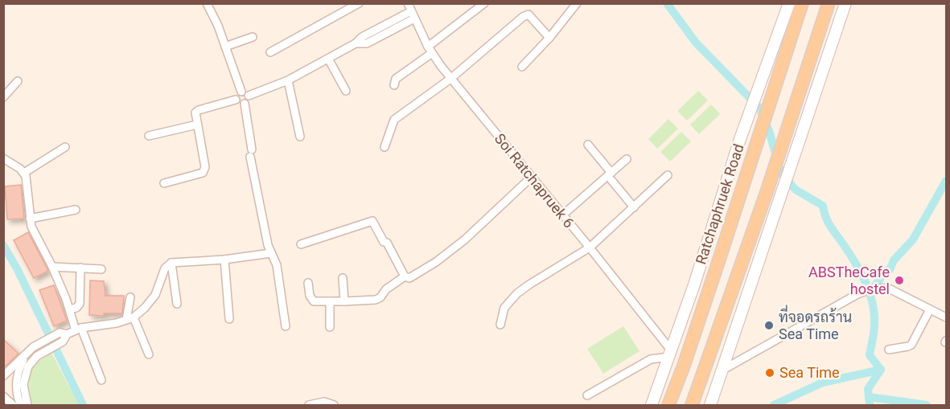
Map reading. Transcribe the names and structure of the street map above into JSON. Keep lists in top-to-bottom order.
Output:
{
  "streets": {
    "main road": ["Ratchaphruek Road"],
    "street": ["Soi Ratchapruek 6"]
  },
  "crossings": [
    ["Soi Ratchapruek 6", "Ratchaphruek Road"]
  ],
  "places": ["ABSTheCafe hostel", "ที่จอดรถร้าน Sea Time", "Sea Time"]
}
